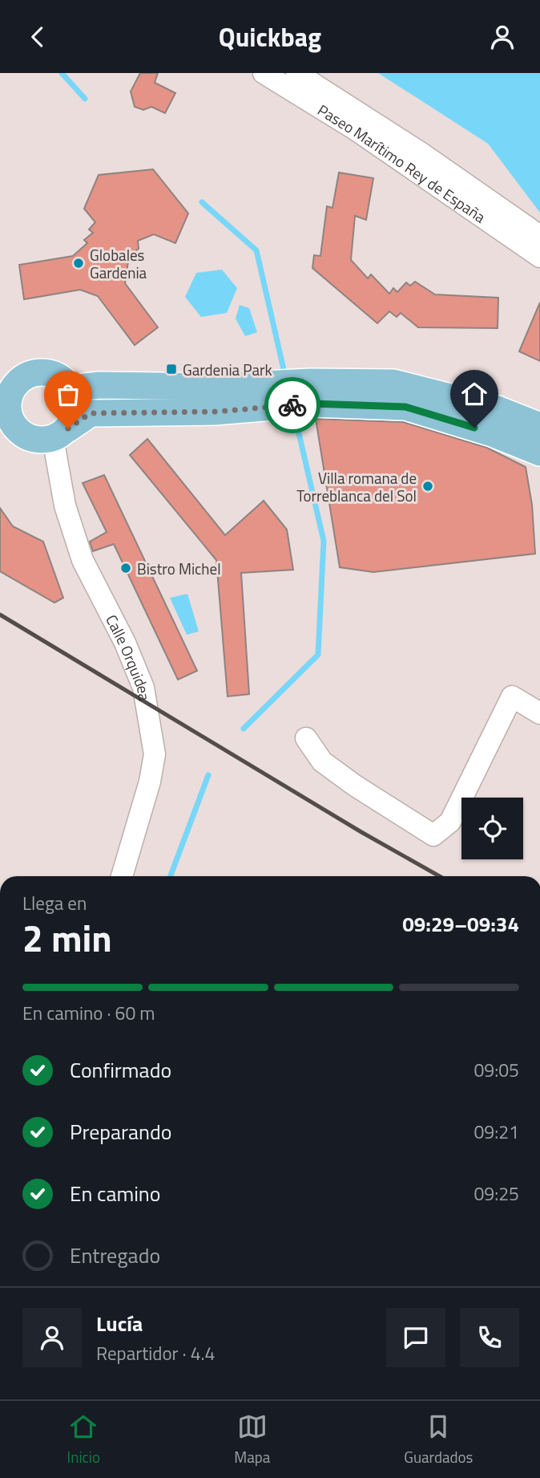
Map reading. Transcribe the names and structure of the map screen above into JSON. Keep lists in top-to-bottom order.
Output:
{
  "streets": {
    "street": ["Paseo Marítimo Rey de España", "Calle Orquidea"]
  },
  "places": {
    "other": ["Globales Gardenia", "Villa romana de Torreblanca del Sol", "Bistro Michel"],
    "transit": ["Gardenia Park"]
  },
  "page": {
    "header": "Quickbag",
    "heading": ["2 min", "Llega en", "09:29–09:34"],
    "panel": ["Lucía", "Repartidor · 4.4"],
    "bar": "En camino · 60 m",
    "list": [
      ["Confirmado", "09:05"],
      ["Preparando", "09:21"],
      ["En camino", "09:25"],
      "Entregado"
    ],
    "tabs": ["Inicio", "Mapa", "Guardados"]
  }
}
